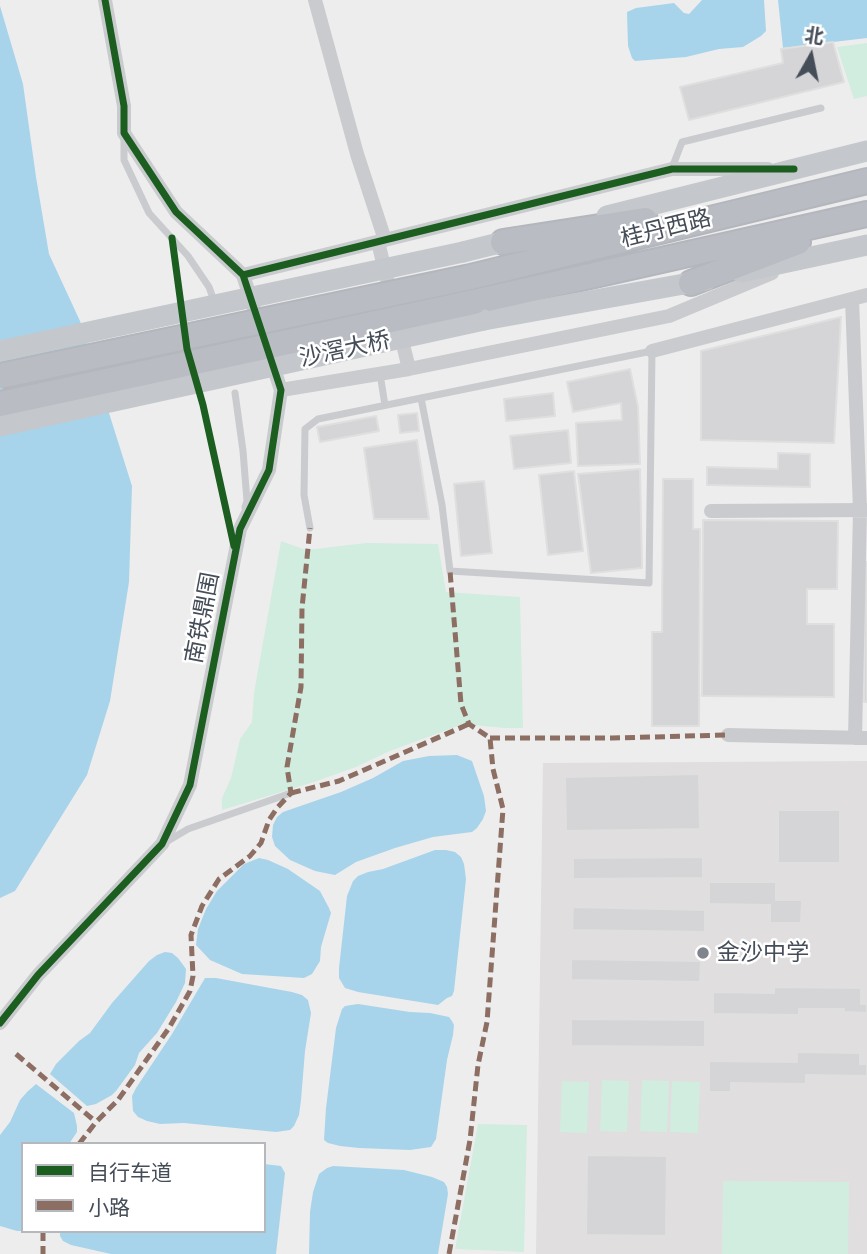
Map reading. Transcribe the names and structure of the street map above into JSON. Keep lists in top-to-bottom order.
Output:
{
  "streets": {
    "highway": ["桂丹西路", "沙滘大桥"],
    "street": ["南铁鼎围"]
  },
  "crossings": [
    ["桂丹西路", "沙滘大桥"]
  ],
  "places": ["金沙中学"],
  "legend": ["自行车道", "小路"],
  "north": "top"
}
